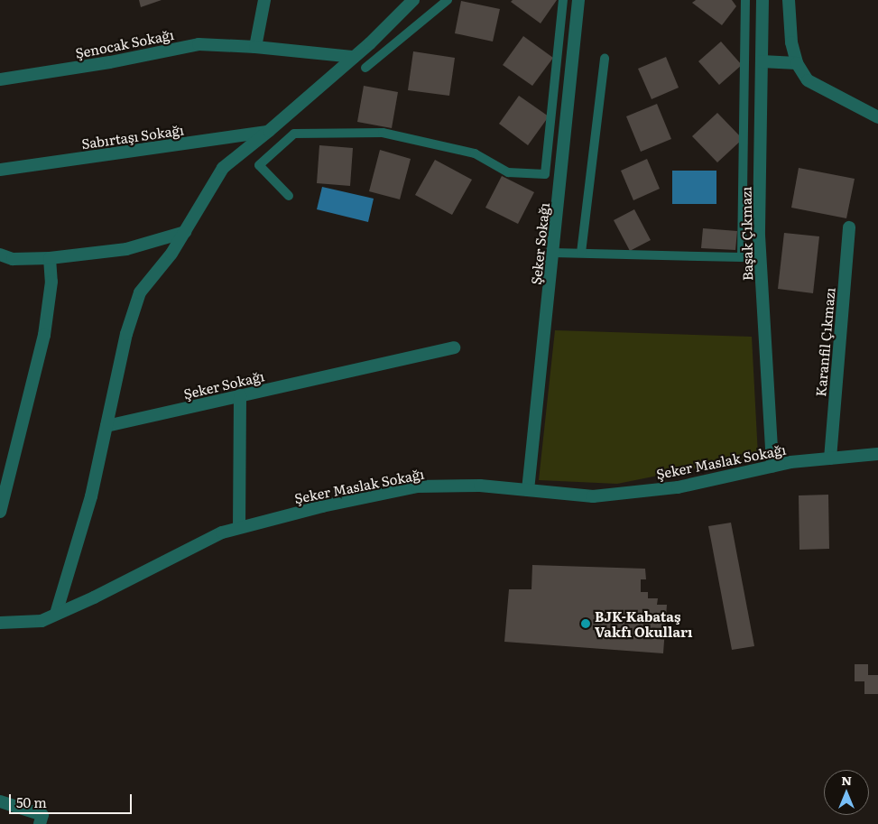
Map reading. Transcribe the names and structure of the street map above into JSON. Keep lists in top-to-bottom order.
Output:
{
  "streets": {
    "street": [
      "Şenocak Sokağı",
      "Sabırtaşı Sokağı",
      "Başak Çıkmazı",
      "Şeker Sokağı",
      "Karanfil Çıkmazı",
      "Şeker Maslak Sokağı"
    ]
  },
  "crossings": [
    ["Başak Çıkmazı", "Şeker Maslak Sokağı"],
    ["Şeker Sokağı", "Şeker Maslak Sokağı"],
    ["Karanfil Çıkmazı", "Şeker Maslak Sokağı"]
  ],
  "places": ["BJK-Kabataş Vakfı Okulları"],
  "scale_bar": "50 m",
  "north": "top"
}
